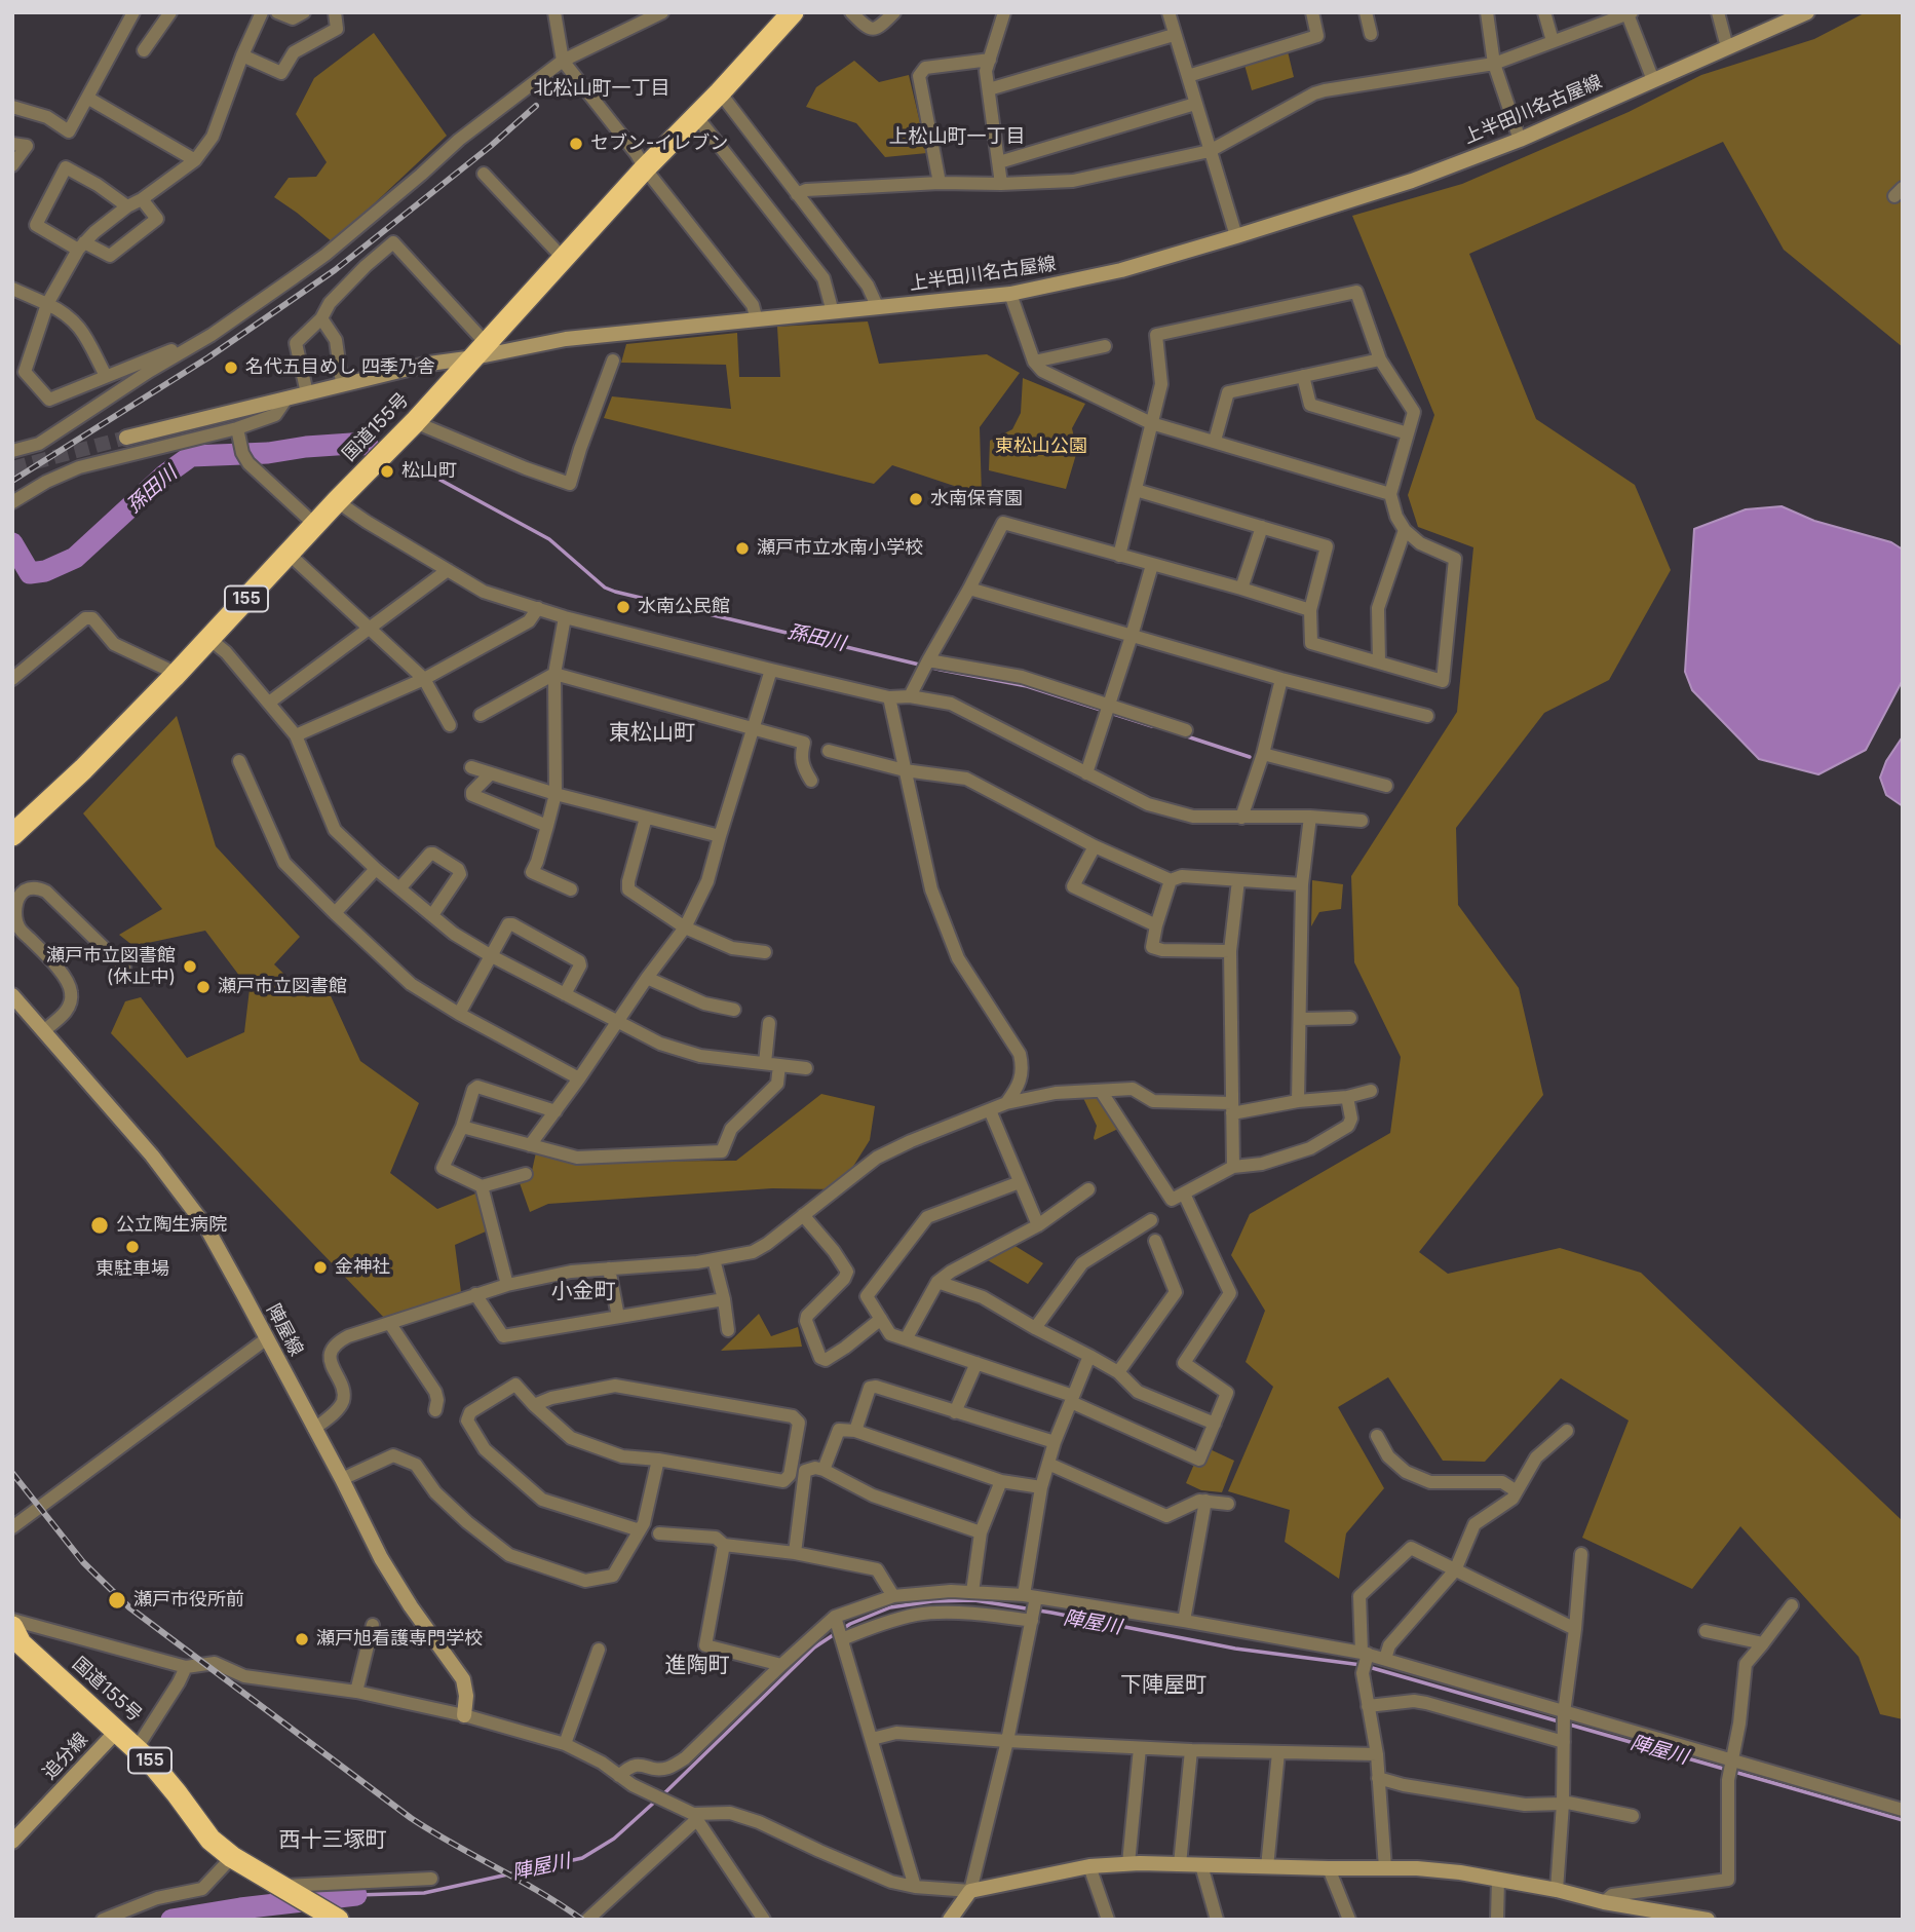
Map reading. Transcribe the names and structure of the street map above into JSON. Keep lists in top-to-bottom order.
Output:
{
  "streets": {
    "highway": ["国道155号", "155"],
    "street": ["上半田川名古屋線", "陣屋線", "追分線"]
  },
  "crossings": [
    ["上半田川名古屋線", "国道155号"],
    ["国道155号", "追分線"]
  ],
  "districts": [
    "北松山町一丁目",
    "上松山町一丁目",
    "東松山町",
    "小金町",
    "進陶町",
    "下陣屋町",
    "西十三塚町"
  ],
  "water": ["孫田川", "陣屋川"],
  "parks": ["東松山公園"],
  "places": [
    "セブン-イレブン",
    "名代五目めし 四季乃舎",
    "松山町",
    "水南保育園",
    "瀬戸市立水南小学校",
    "水南公民館",
    "瀬戸市立図書館 (休止中)",
    "瀬戸市立図書館",
    "公立陶生病院",
    "東駐車場",
    "金神社",
    "瀬戸市役所前",
    "瀬戸旭看護専門学校"
  ]
}
